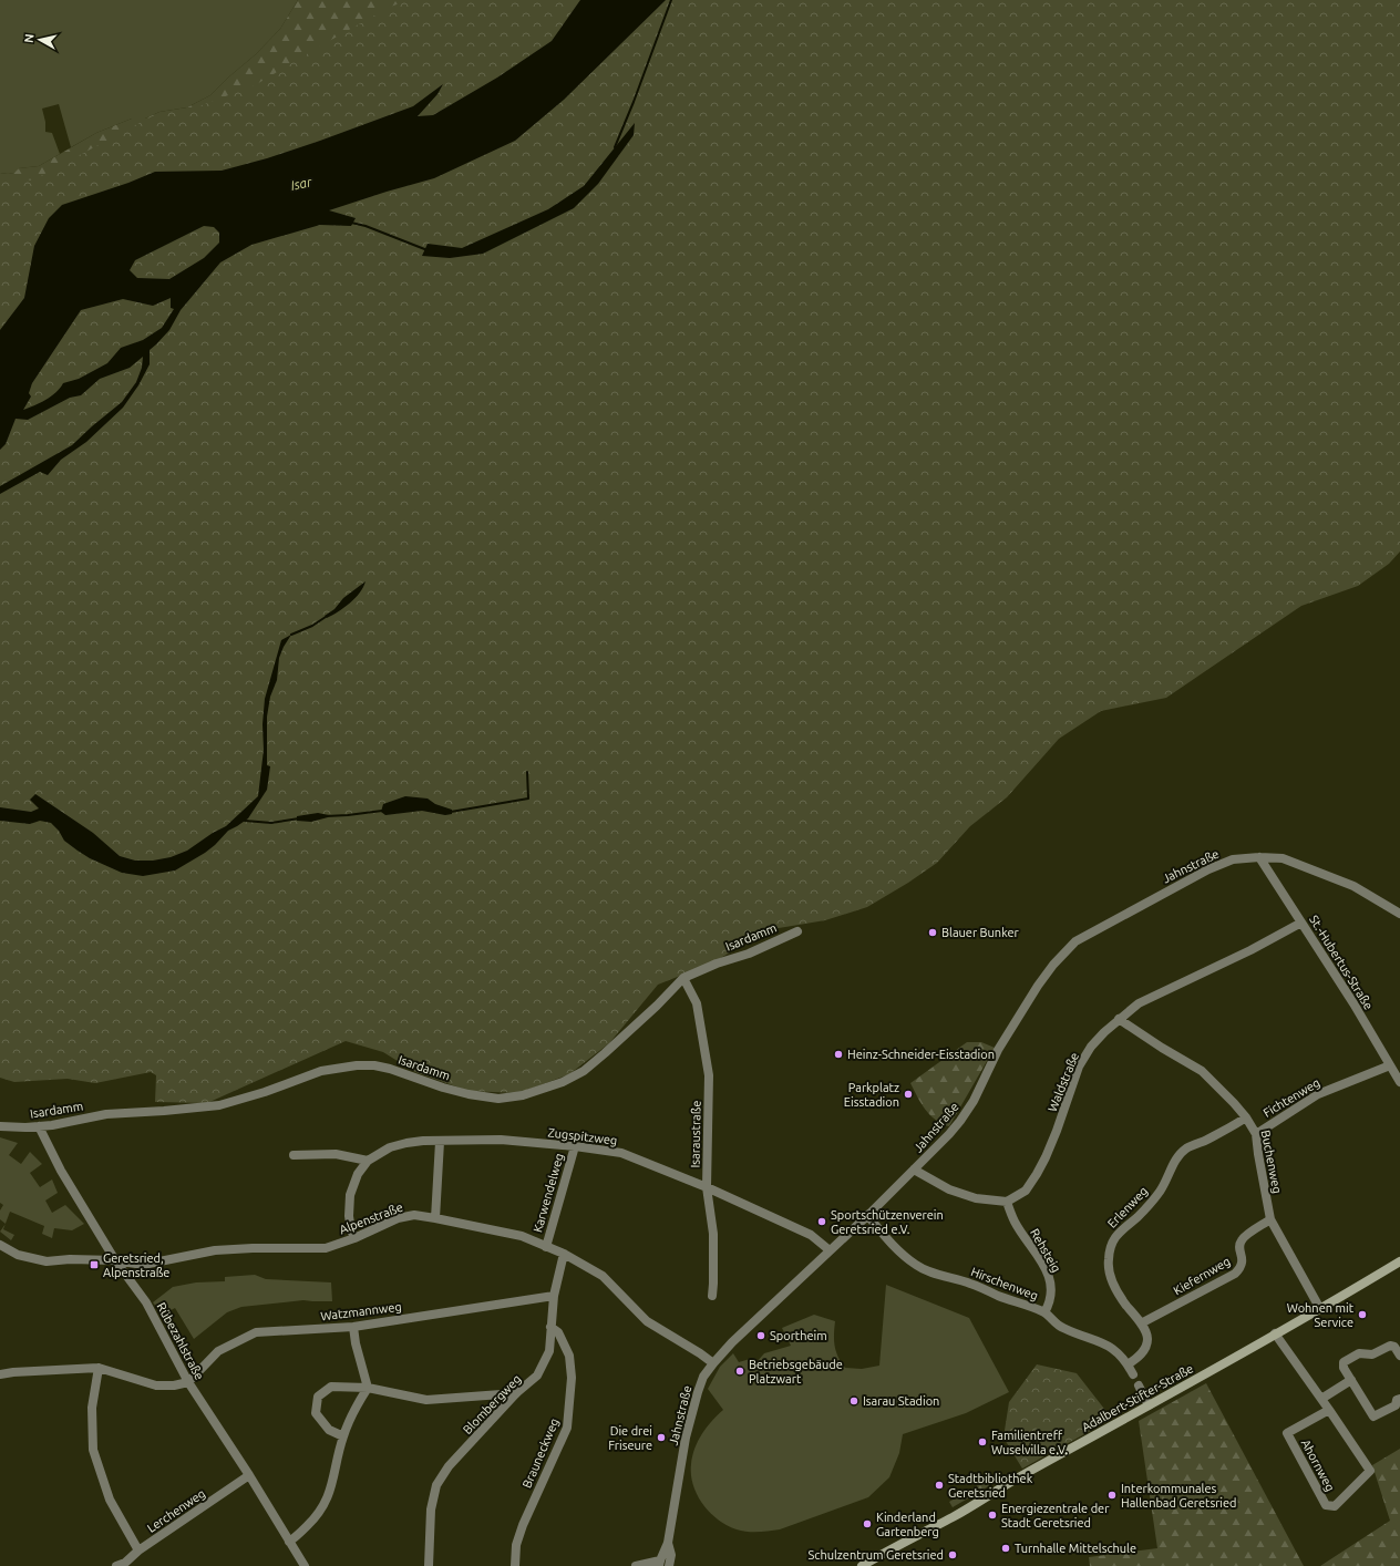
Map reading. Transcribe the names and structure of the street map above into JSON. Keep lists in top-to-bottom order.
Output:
{
  "streets": {
    "street": [
      "Jahnstraße",
      "Isardamm",
      "St.-Hubertus-Straße",
      "Waldstraße",
      "Fichtenweg",
      "Isaraustraße",
      "Zugspitzweg",
      "Buchenweg",
      "Karwendelweg",
      "Erlenweg",
      "Alpenstraße",
      "Rehsteig",
      "Kiefernweg",
      "Hirschenweg",
      "Watzmannweg",
      "Rübezahlstraße",
      "Adalbert-Stifter-Straße",
      "Blombergweg",
      "Brauneckweg",
      "Ahornweg",
      "Lerchenweg"
    ]
  },
  "crossings": [
    ["Jahnstraße", "St.-Hubertus-Straße"],
    ["Jahnstraße", "Zugspitzweg"],
    ["Jahnstraße", "Alpenstraße"],
    ["Jahnstraße", "Hirschenweg"],
    ["Isardamm", "Isaraustraße"],
    ["Isardamm", "Rübezahlstraße"],
    ["St.-Hubertus-Straße", "Waldstraße"],
    ["St.-Hubertus-Straße", "Fichtenweg"],
    ["Waldstraße", "Buchenweg"],
    ["Waldstraße", "Rehsteig"],
    ["Fichtenweg", "Buchenweg"],
    ["Isaraustraße", "Zugspitzweg"],
    ["Zugspitzweg", "Karwendelweg"],
    ["Zugspitzweg", "Alpenstraße"],
    ["Buchenweg", "Erlenweg"],
    ["Buchenweg", "Kiefernweg"],
    ["Buchenweg", "Adalbert-Stifter-Straße"],
    ["Karwendelweg", "Alpenstraße"],
    ["Erlenweg", "Kiefernweg"],
    ["Erlenweg", "Hirschenweg"],
    ["Alpenstraße", "Rübezahlstraße"],
    ["Alpenstraße", "Blombergweg"],
    ["Rehsteig", "Hirschenweg"],
    ["Watzmannweg", "Rübezahlstraße"],
    ["Watzmannweg", "Blombergweg"],
    ["Rübezahlstraße", "Lerchenweg"],
    ["Adalbert-Stifter-Straße", "Ahornweg"],
    ["Blombergweg", "Brauneckweg"]
  ],
  "water": ["Isar"],
  "places": {
    "other": [
      "Blauer Bunker",
      "Heinz-Schneider-Eisstadion",
      "Parkplatz Eisstadion",
      "Sportschützenverein Geretsried e.V.",
      "Wohnen mit Service",
      "Sportheim",
      "Betriebsgebäude Platzwart",
      "Isarau Stadion",
      "Die drei Friseure",
      "Familientreff Wuselvilla e.V.",
      "Stadtbibliothek Geretsried",
      "Interkommunales Hallenbad Geretsried",
      "Energiezentrale der Stadt Geretsried",
      "Kinderland Gartenberg",
      "Turnhalle Mittelschule",
      "Schulzentrum Geretsried"
    ],
    "transit": ["Geretsried, Alpenstraße"]
  },
  "north": "left"
}
